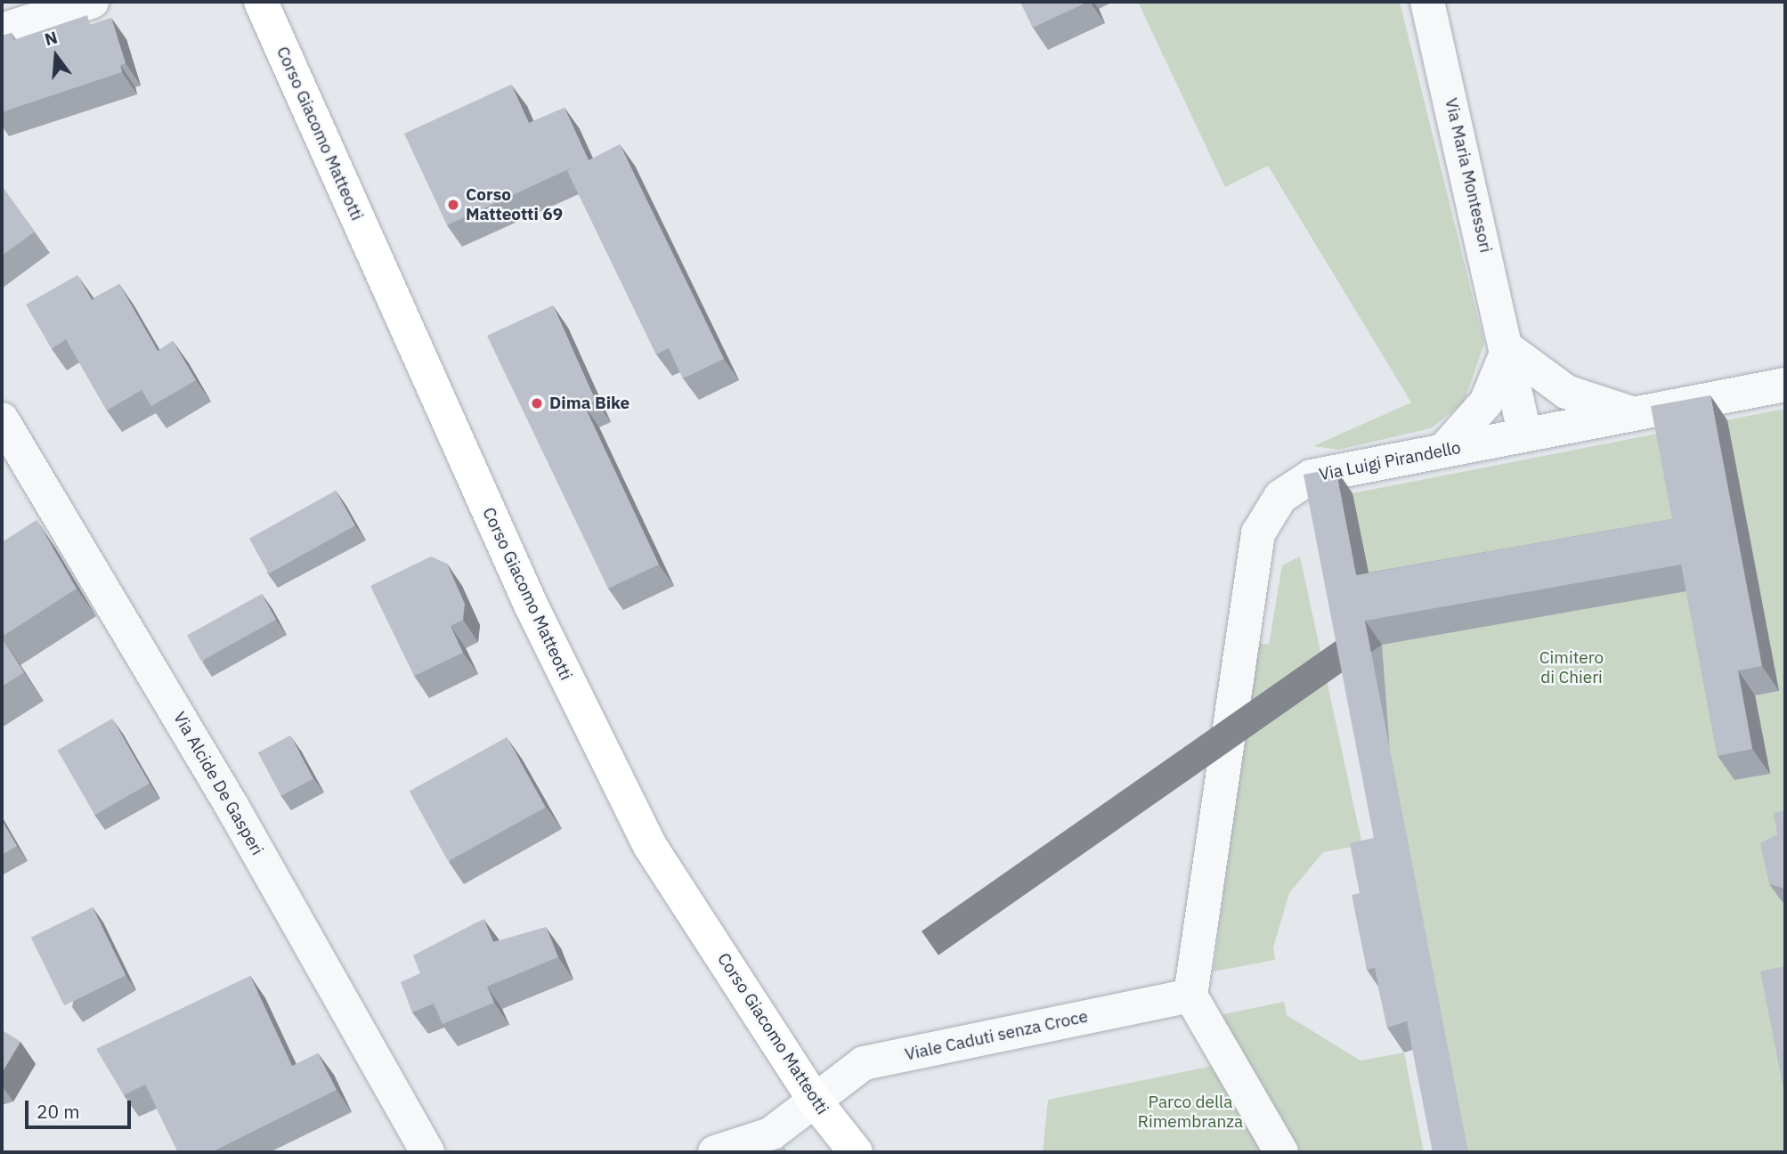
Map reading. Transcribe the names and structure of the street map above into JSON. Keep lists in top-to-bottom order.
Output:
{
  "streets": {
    "main road": ["Corso Giacomo Matteotti"],
    "street": [
      "Via Maria Montessori",
      "Via Luigi Pirandello",
      "Via Alcide De Gasperi",
      "Viale Caduti senza Croce"
    ]
  },
  "crossings": [
    ["Corso Giacomo Matteotti", "Viale Caduti senza Croce"],
    ["Via Maria Montessori", "Via Luigi Pirandello"],
    ["Via Luigi Pirandello", "Viale Caduti senza Croce"]
  ],
  "parks": ["Cimitero di Chieri", "Parco della Rimembranza"],
  "places": ["Corso Matteotti 69", "Dima Bike"],
  "scale_bar": "20 m",
  "north": "top"
}
